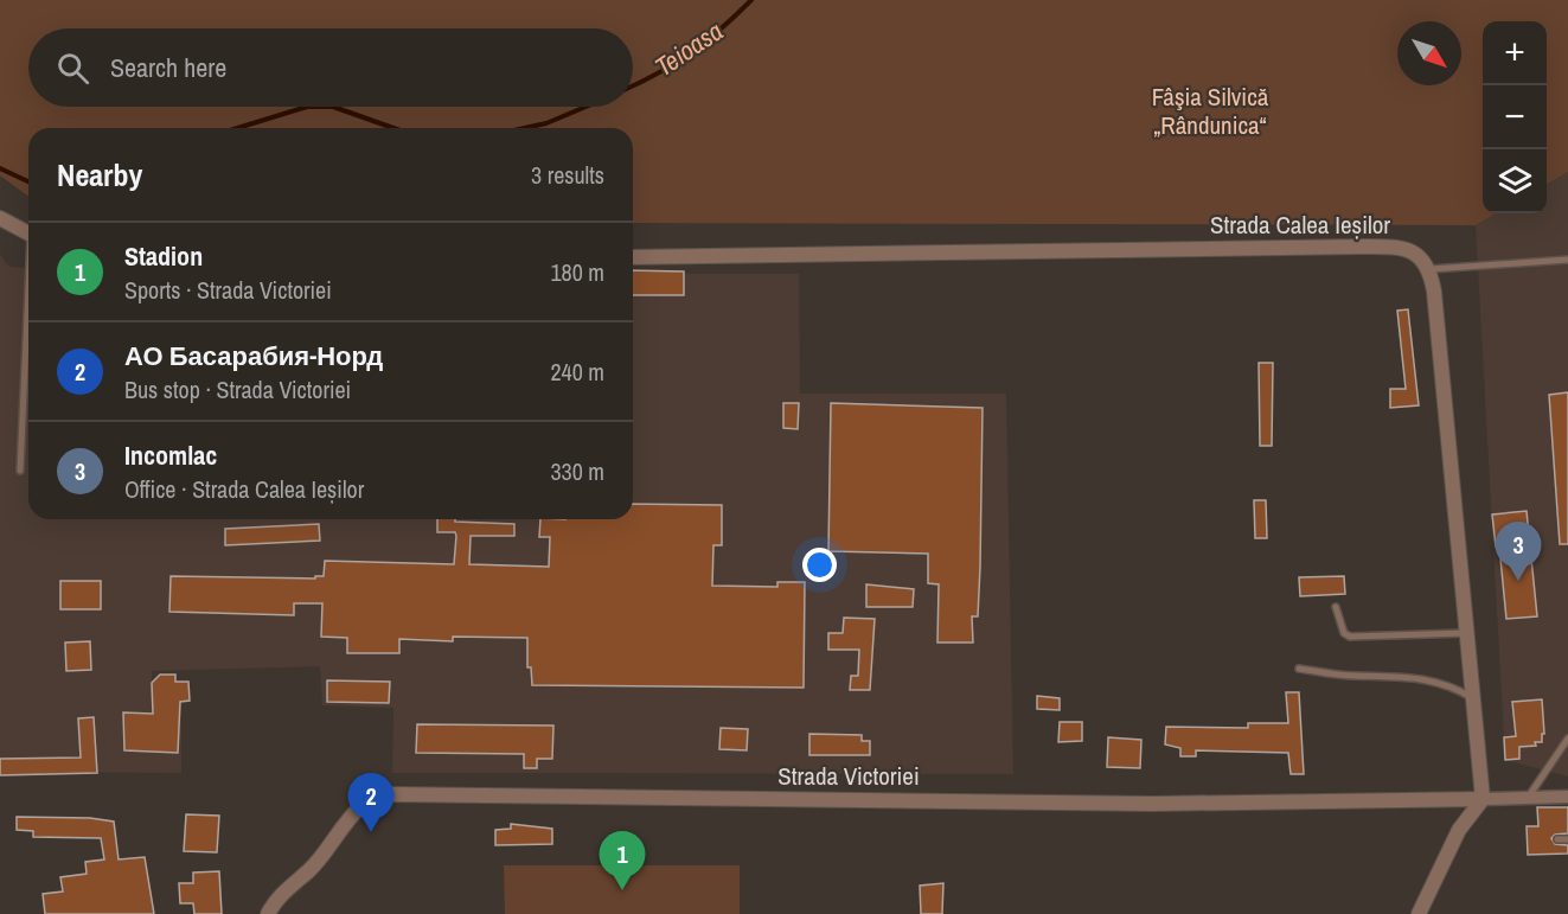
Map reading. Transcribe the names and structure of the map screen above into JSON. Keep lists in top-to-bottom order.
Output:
{
  "streets": {
    "street": ["Strada Calea Ieșilor", "Strada Victoriei"]
  },
  "water": ["Teioasa"],
  "parks": ["Fâşia Silvică „Rândunica“"],
  "north": "bottom right",
  "page": {
    "map_buttons": ["+", "−"],
    "search": "Search here",
    "heading": ["Nearby", "3 results"],
    "list": [
      {
        "mark": "1",
        "name": "Stadion",
        "note": "Sports · Strada Victoriei",
        "value": "180 m"
      },
      {
        "mark": "2",
        "name": "АО Басарабия-Норд",
        "note": "Bus stop · Strada Victoriei",
        "value": "240 m"
      },
      {
        "mark": "3",
        "name": "Incomlac",
        "note": "Office · Strada Calea Ieșilor",
        "value": "330 m"
      }
    ],
    "pins": ["3", "2", "1"]
  }
}
